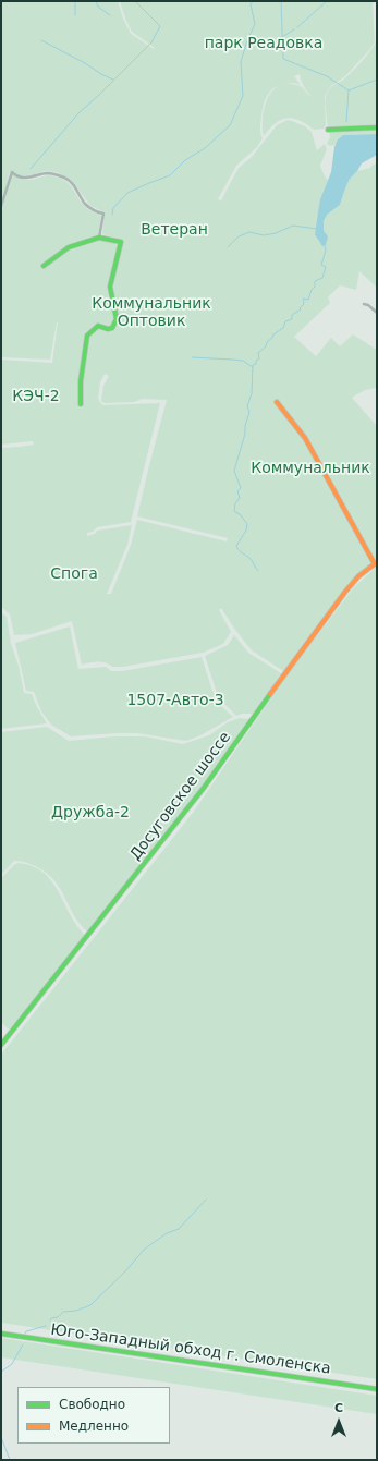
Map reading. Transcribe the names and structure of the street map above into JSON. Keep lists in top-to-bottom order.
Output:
{
  "streets": {
    "main road": ["Досуговское шоссе", "Юго-Западный обход г. Смоленска"]
  },
  "parks": [
    "парк Реадовка",
    "Ветеран",
    "Коммунальник Оптовик",
    "КЭЧ-2",
    "Коммунальник",
    "Спога",
    "1507-Авто-3",
    "Дружба-2"
  ],
  "legend": ["Свободно", "Медленно"],
  "north": "top"
}
